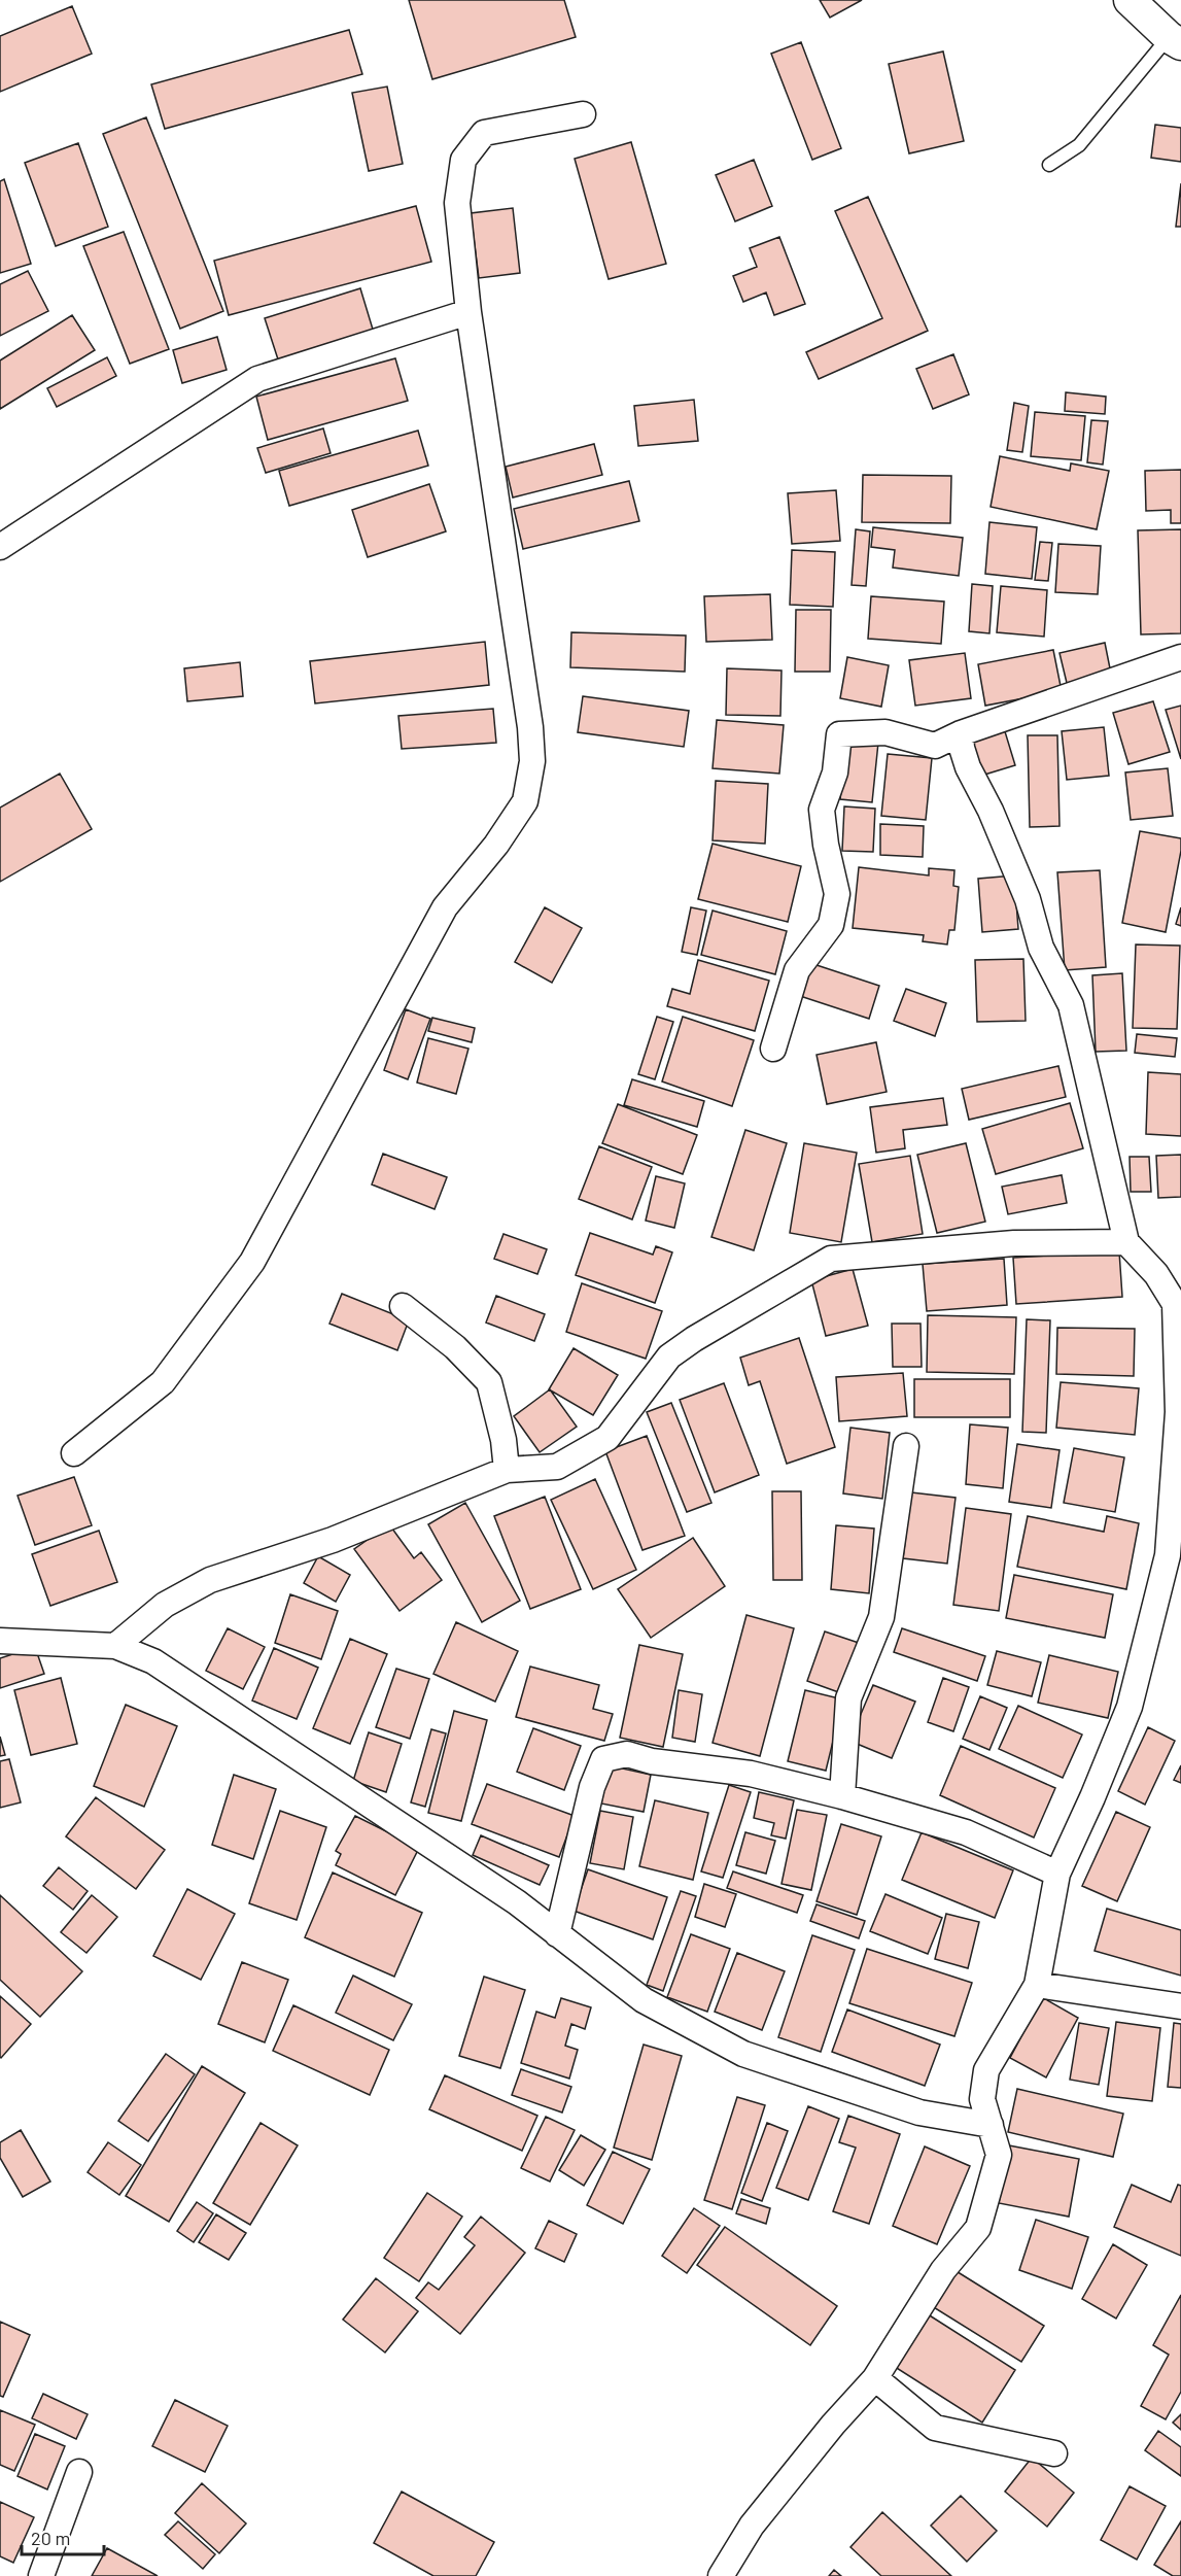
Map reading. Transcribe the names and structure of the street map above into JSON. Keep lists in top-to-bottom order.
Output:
{
  "scale_bar": "20 m"
}
